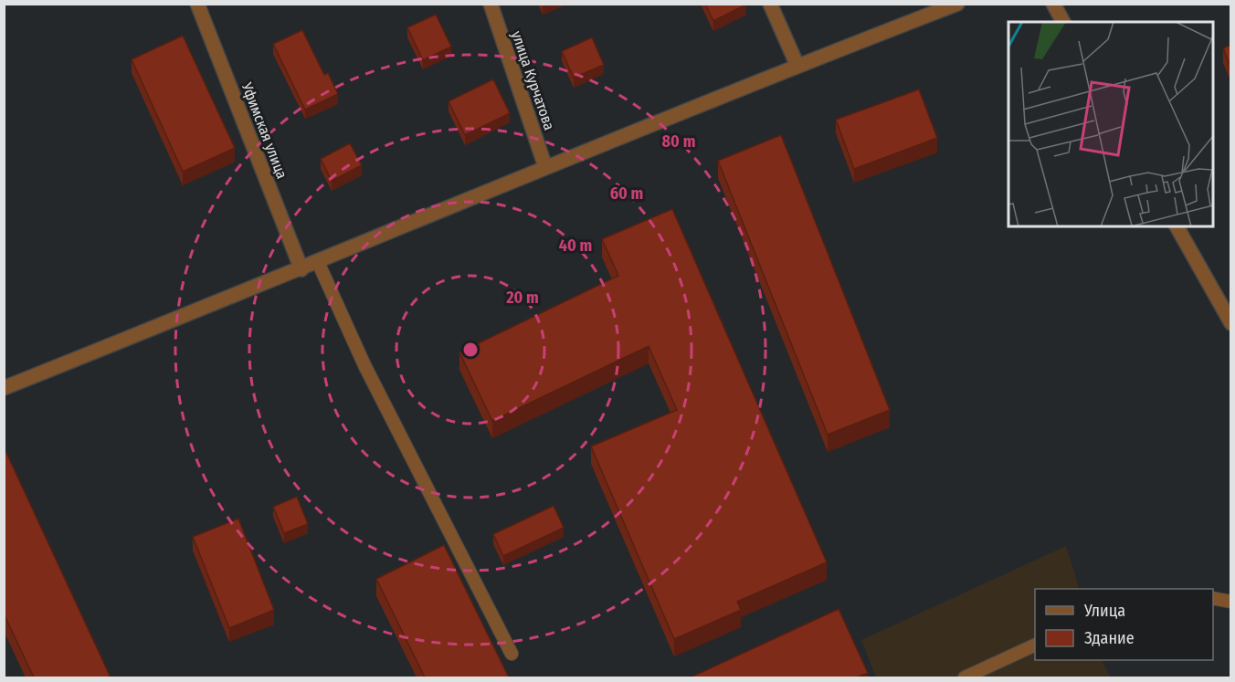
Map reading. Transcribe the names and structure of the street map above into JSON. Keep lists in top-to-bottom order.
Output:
{
  "streets": {
    "street": ["улица Курчатова", "Уфимская улица"]
  },
  "legend": ["Улица", "Здание"],
  "rings": [
    "80 m",
    "60 m",
    "40 m",
    "20 m"
  ]
}
